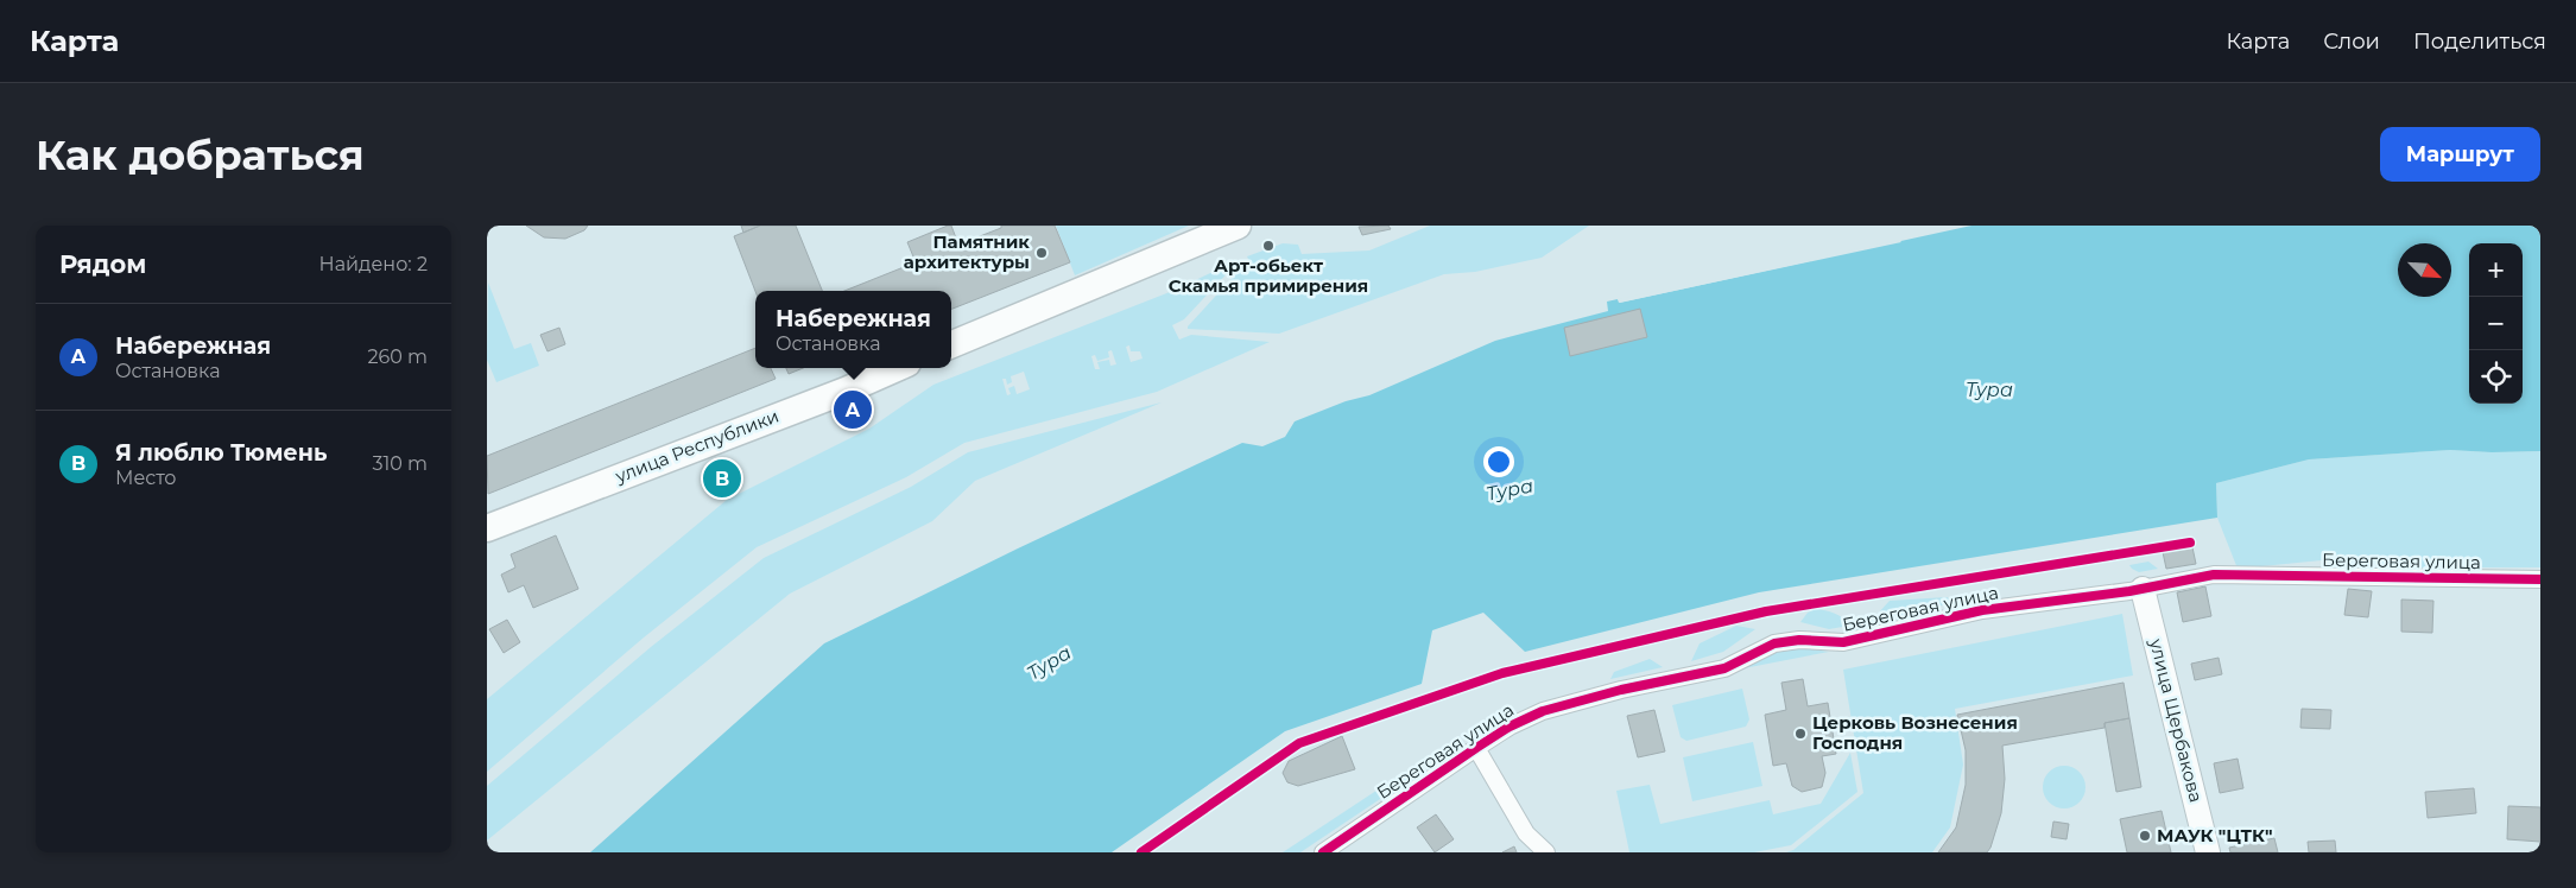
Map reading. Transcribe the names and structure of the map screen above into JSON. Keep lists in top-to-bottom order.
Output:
{
  "streets": {
    "main road": ["улица Республики"],
    "street": ["Береговая улица", "улица Щербакова"]
  },
  "crossings": [
    ["Береговая улица", "улица Щербакова"]
  ],
  "water": ["Тура"],
  "places": [
    "Арт-обьект Скамья примирения",
    "Памятник архитектуры",
    "Церковь Вознесения Господня",
    "МАУК \"ЦТК\""
  ],
  "north": "bottom right",
  "page": {
    "header": "Карта",
    "nav": ["Карта", "Слои", "Поделиться"],
    "buttons": "Маршрут",
    "title": "Как добраться",
    "heading": ["Рядом", "Найдено: 2"],
    "map_buttons": ["+", "−"],
    "popup": ["Набережная", "Остановка"],
    "list": [
      {
        "mark": "A",
        "name": "Набережная",
        "note": "Остановка",
        "value": "260 m"
      },
      {
        "mark": "B",
        "name": "Я люблю Тюмень",
        "note": "Место",
        "value": "310 m"
      }
    ],
    "pins": ["A", "B"]
  }
}
